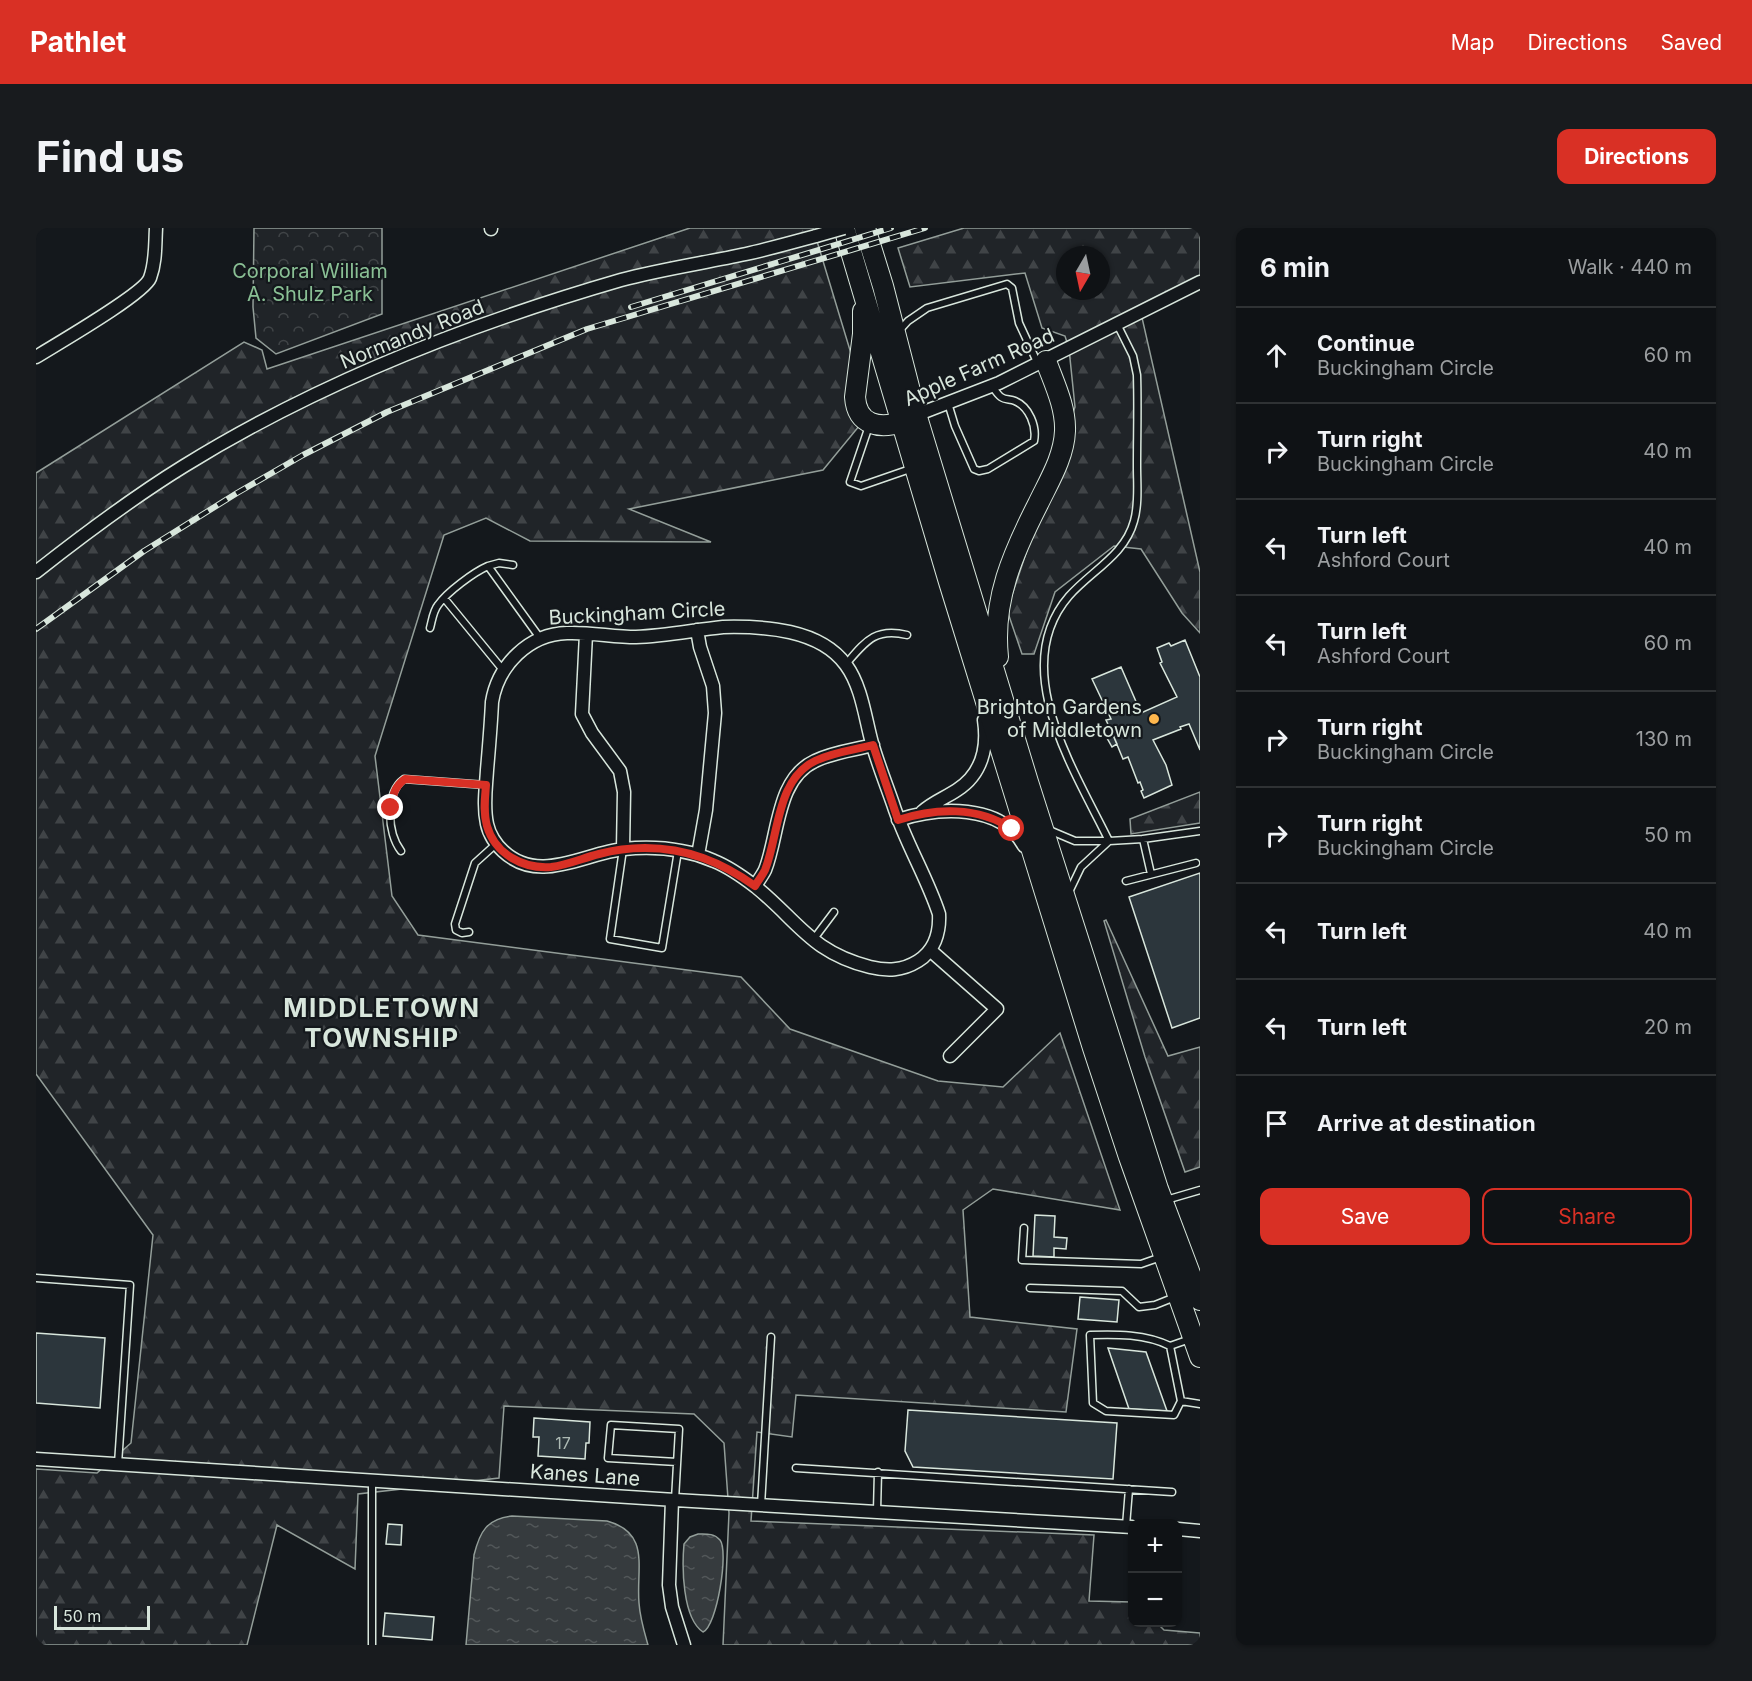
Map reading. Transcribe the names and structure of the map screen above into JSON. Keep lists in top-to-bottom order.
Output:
{
  "streets": {
    "street": [
      "Normandy Road",
      "Apple Farm Road",
      "Buckingham Circle",
      "Kanes Lane"
    ]
  },
  "districts": ["MIDDLETOWN TOWNSHIP"],
  "parks": ["Corporal William A. Shulz Park"],
  "places": ["Brighton Gardens of Middletown"],
  "house_numbers": ["17"],
  "scale_bar": "50 m",
  "north": "bottom",
  "page": {
    "header": "Pathlet",
    "nav": ["Map", "Directions", "Saved"],
    "buttons": [
      "Directions",
      ["Save", "Share"]
    ],
    "title": "Find us",
    "heading": ["6 min", "Walk · 440 m"],
    "list": [
      ["Continue", "Buckingham Circle", "60 m"],
      ["Turn right", "Buckingham Circle", "40 m"],
      ["Turn left", "Ashford Court", "40 m"],
      ["Turn left", "Ashford Court", "60 m"],
      ["Turn right", "Buckingham Circle", "130 m"],
      ["Turn right", "Buckingham Circle", "50 m"],
      ["Turn left", "40 m"],
      ["Turn left", "20 m"],
      "Arrive at destination"
    ],
    "map_buttons": ["+", "−"],
    "scale": "50 m"
  }
}
